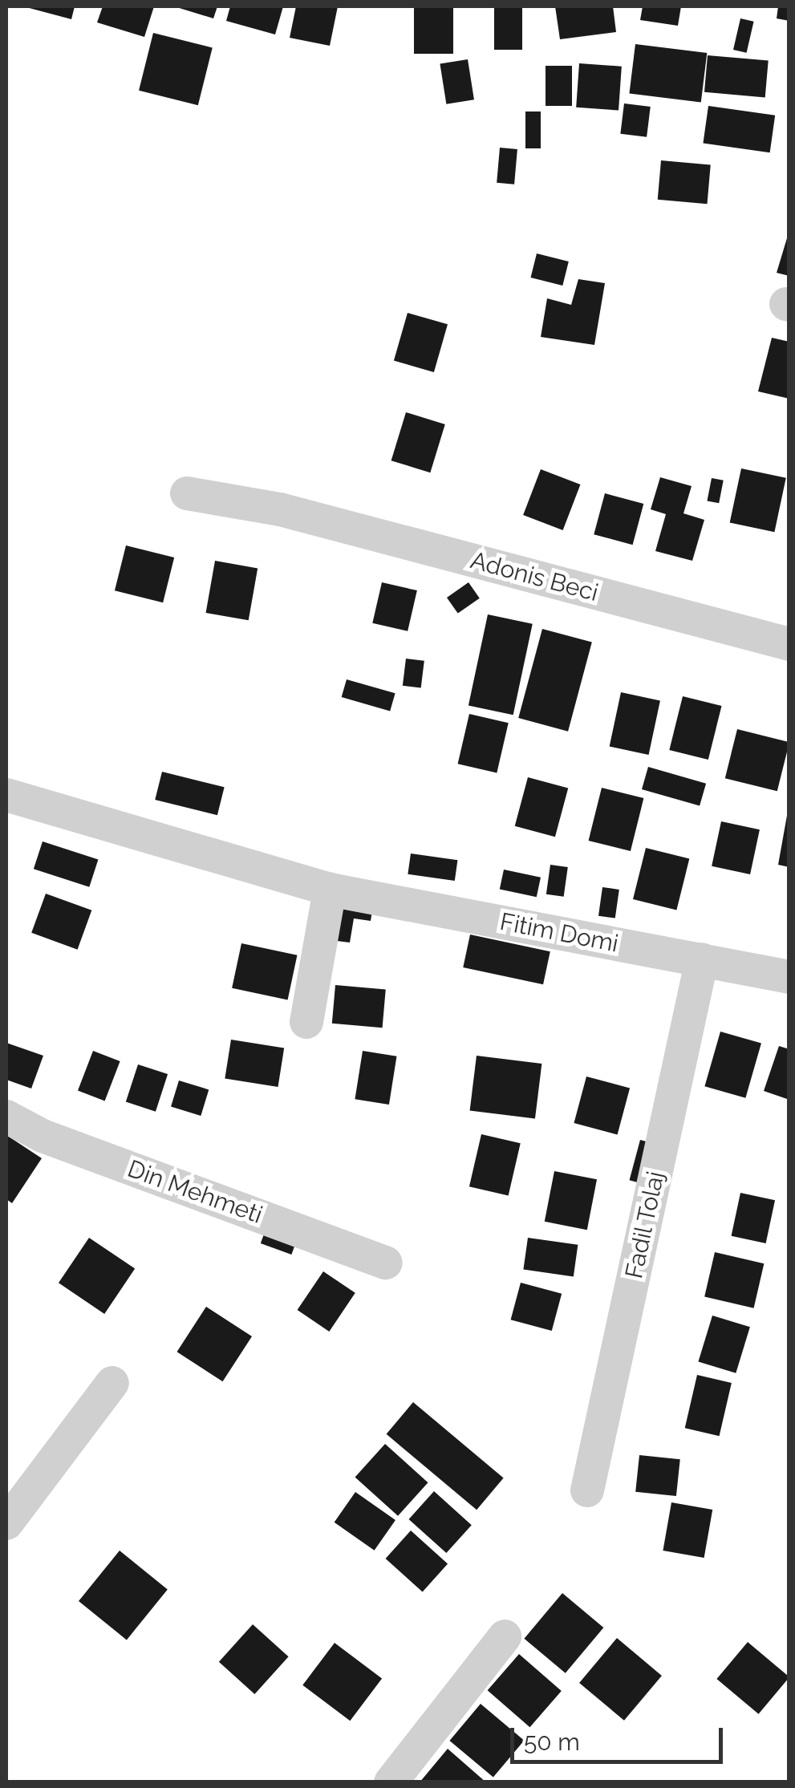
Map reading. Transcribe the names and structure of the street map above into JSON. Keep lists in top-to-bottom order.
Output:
{
  "streets": {
    "street": [
      "Adonis Beci",
      "Fitim Domi",
      "Din Mehmeti",
      "Fadil Tolaj"
    ]
  },
  "crossings": [
    ["Fitim Domi", "Fadil Tolaj"]
  ],
  "scale_bar": "50 m"
}
